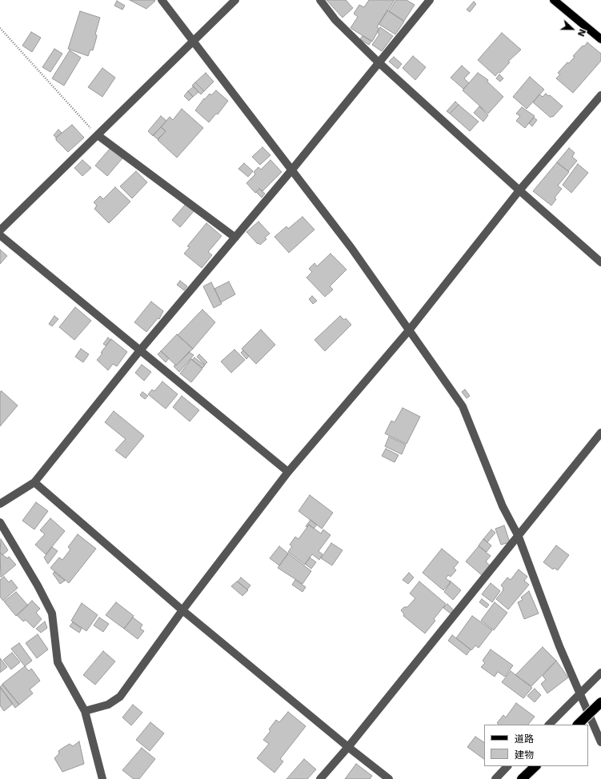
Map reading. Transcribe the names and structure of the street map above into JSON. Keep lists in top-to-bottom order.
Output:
{
  "legend": ["道路", "建物"],
  "north": "right"
}
